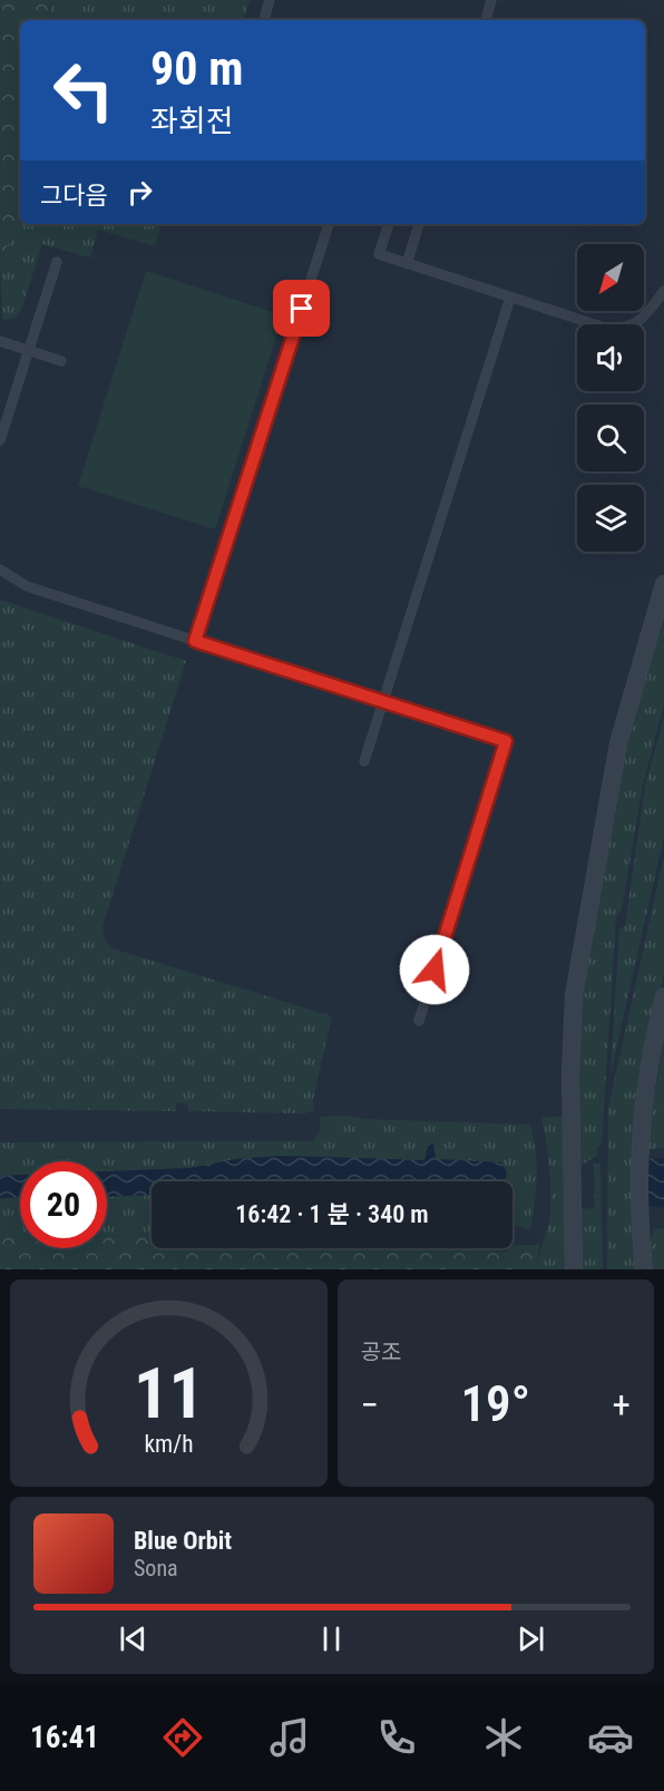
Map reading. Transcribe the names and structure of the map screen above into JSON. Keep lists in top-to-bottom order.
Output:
{
  "north": "bottom left",
  "page": {
    "turn": ["90 m", "좌회전"],
    "then": "그다음",
    "limit": "20",
    "trip": "16:42 · 1 분 · 340 m",
    "tile": "공조",
    "heat": ["−", "19°", "+"],
    "song": ["Blue Orbit", "Sona"],
    "tabs": "16:41",
    "gauge": ["11", "km/h"]
  }
}
